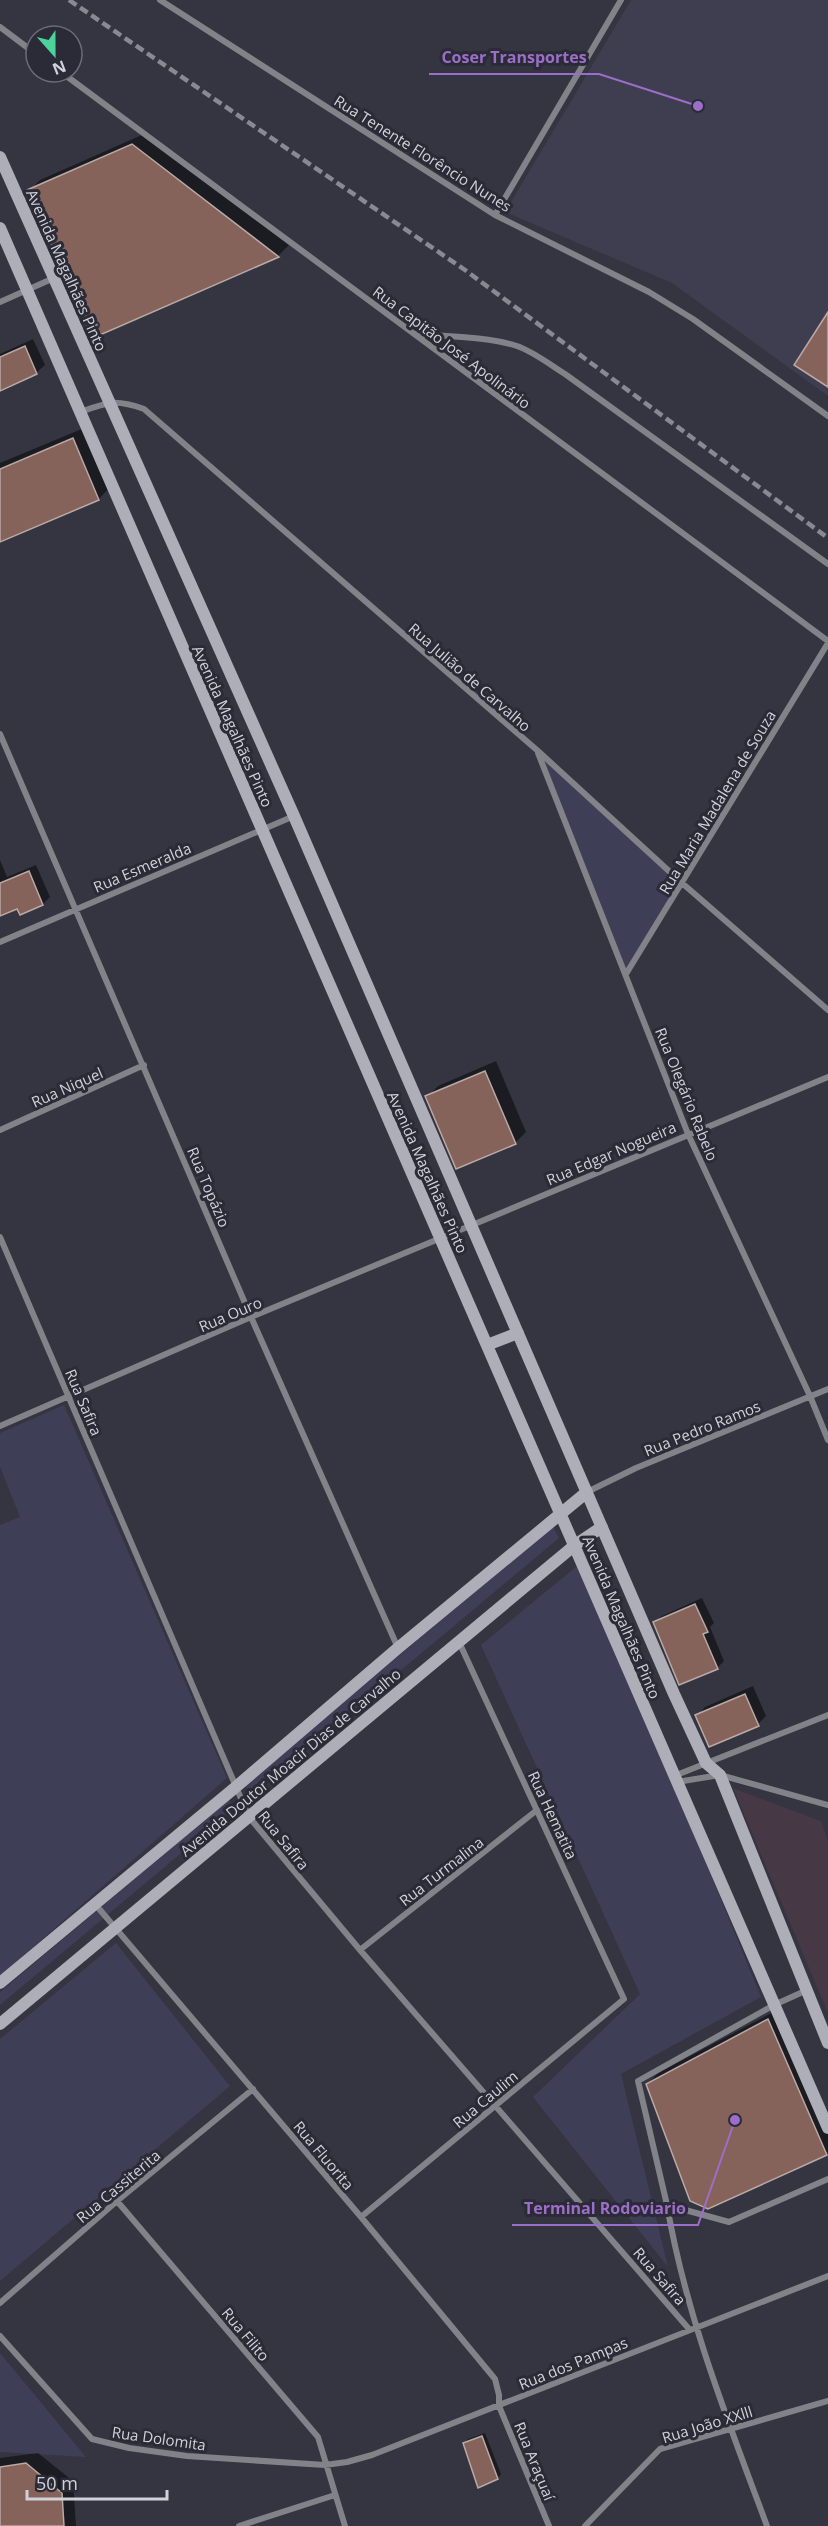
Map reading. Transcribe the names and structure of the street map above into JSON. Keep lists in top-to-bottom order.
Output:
{
  "streets": {
    "main road": ["Avenida Magalhães Pinto", "Avenida Doutor Moacir Dias de Carvalho"],
    "street": [
      "Rua Tenente Florêncio Nunes",
      "Rua Capitão José Apolinário",
      "Rua Julião de Carvalho",
      "Rua Maria Madalena de Souza",
      "Rua Esmeralda",
      "Rua Niquel",
      "Rua Olegário Rabelo",
      "Rua Edgar Nogueira",
      "Rua Topázio",
      "Rua Ouro",
      "Rua Safira",
      "Rua Pedro Ramos",
      "Rua Hematita",
      "Rua Turmalina",
      "Rua Caulim",
      "Rua Fluorita",
      "Rua Cassiterita",
      "Rua Filito",
      "Rua dos Pampas",
      "Rua João XXlll",
      "Rua Dolomita",
      "Rua Araçuaí"
    ]
  },
  "crossings": [
    ["Avenida Magalhães Pinto", "Rua Julião de Carvalho"],
    ["Avenida Magalhães Pinto", "Rua Esmeralda"],
    ["Avenida Magalhães Pinto", "Rua Edgar Nogueira"],
    ["Avenida Magalhães Pinto", "Rua Ouro"],
    ["Avenida Magalhães Pinto", "Rua Pedro Ramos"],
    ["Avenida Magalhães Pinto", "Avenida Doutor Moacir Dias de Carvalho"],
    ["Rua Capitão José Apolinário", "Rua Maria Madalena de Souza"],
    ["Rua Julião de Carvalho", "Rua Maria Madalena de Souza"],
    ["Rua Julião de Carvalho", "Rua Olegário Rabelo"],
    ["Rua Maria Madalena de Souza", "Rua Olegário Rabelo"],
    ["Rua Esmeralda", "Rua Topázio"],
    ["Rua Niquel", "Rua Topázio"],
    ["Rua Olegário Rabelo", "Rua Edgar Nogueira"],
    ["Rua Olegário Rabelo", "Rua Pedro Ramos"],
    ["Rua Edgar Nogueira", "Rua Ouro"],
    ["Rua Topázio", "Rua Ouro"],
    ["Rua Topázio", "Avenida Doutor Moacir Dias de Carvalho"],
    ["Rua Ouro", "Rua Safira"],
    ["Rua Safira", "Avenida Doutor Moacir Dias de Carvalho"],
    ["Rua Safira", "Rua Turmalina"],
    ["Rua Safira", "Rua Caulim"],
    ["Rua Safira", "Rua dos Pampas"],
    ["Rua Pedro Ramos", "Avenida Doutor Moacir Dias de Carvalho"],
    ["Avenida Doutor Moacir Dias de Carvalho", "Rua Hematita"],
    ["Avenida Doutor Moacir Dias de Carvalho", "Rua Fluorita"],
    ["Rua Hematita", "Rua Turmalina"],
    ["Rua Hematita", "Rua Caulim"],
    ["Rua Caulim", "Rua Fluorita"],
    ["Rua Fluorita", "Rua Cassiterita"],
    ["Rua Fluorita", "Rua dos Pampas"],
    ["Rua Fluorita", "Rua Araçuaí"],
    ["Rua Cassiterita", "Rua Filito"],
    ["Rua Filito", "Rua dos Pampas"],
    ["Rua Filito", "Rua Dolomita"],
    ["Rua dos Pampas", "Rua Dolomita"],
    ["Rua dos Pampas", "Rua Araçuaí"]
  ],
  "places": ["Coser Transportes", "Terminal Rodoviario"],
  "scale_bar": "50 m",
  "north": "bottom"
}
